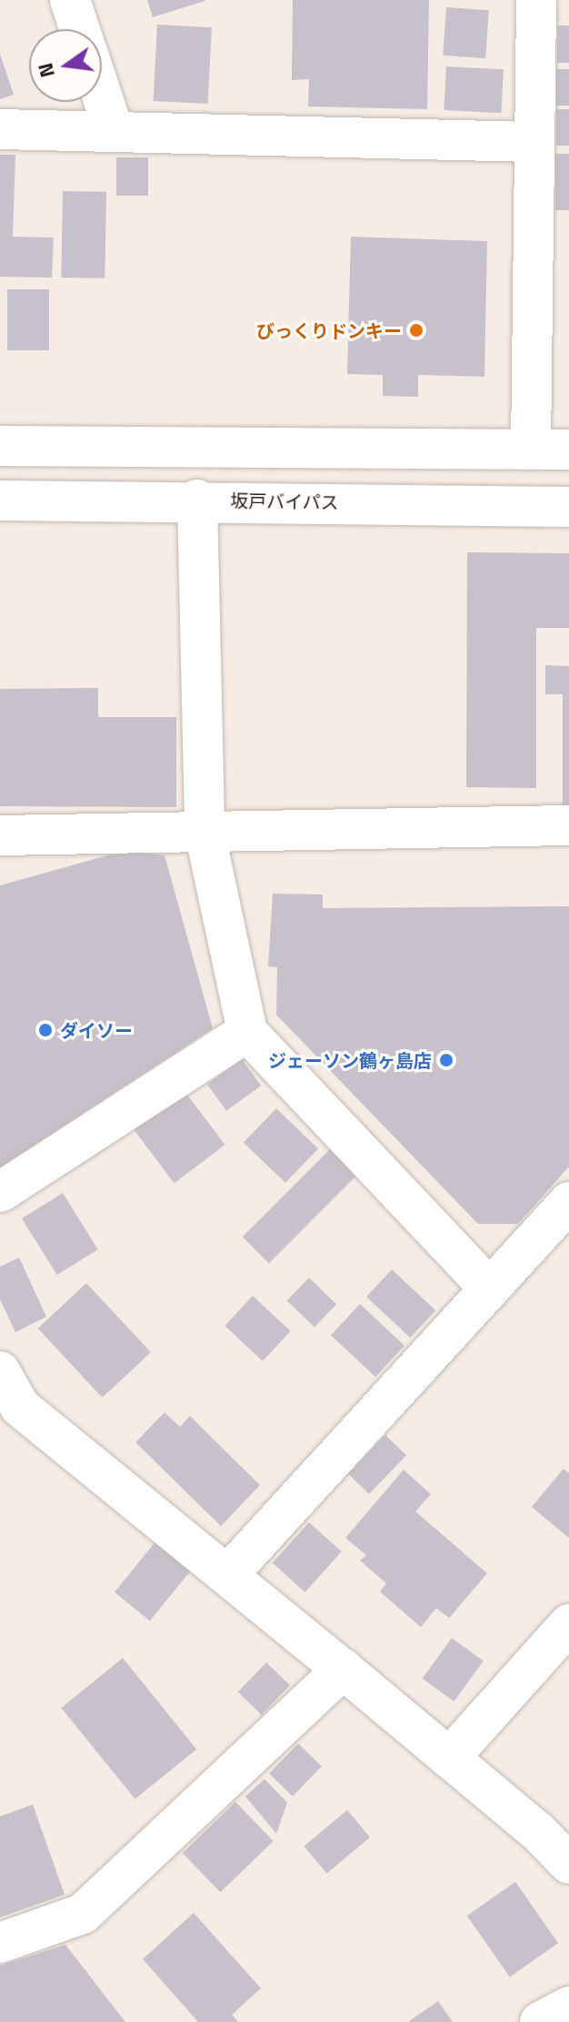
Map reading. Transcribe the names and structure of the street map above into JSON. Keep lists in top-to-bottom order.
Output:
{
  "streets": {
    "main road": ["坂戸バイパス"]
  },
  "places": ["びっくりドンキー", "ダイソー", "ジェーソン鶴ヶ島店"],
  "north": "left"
}
